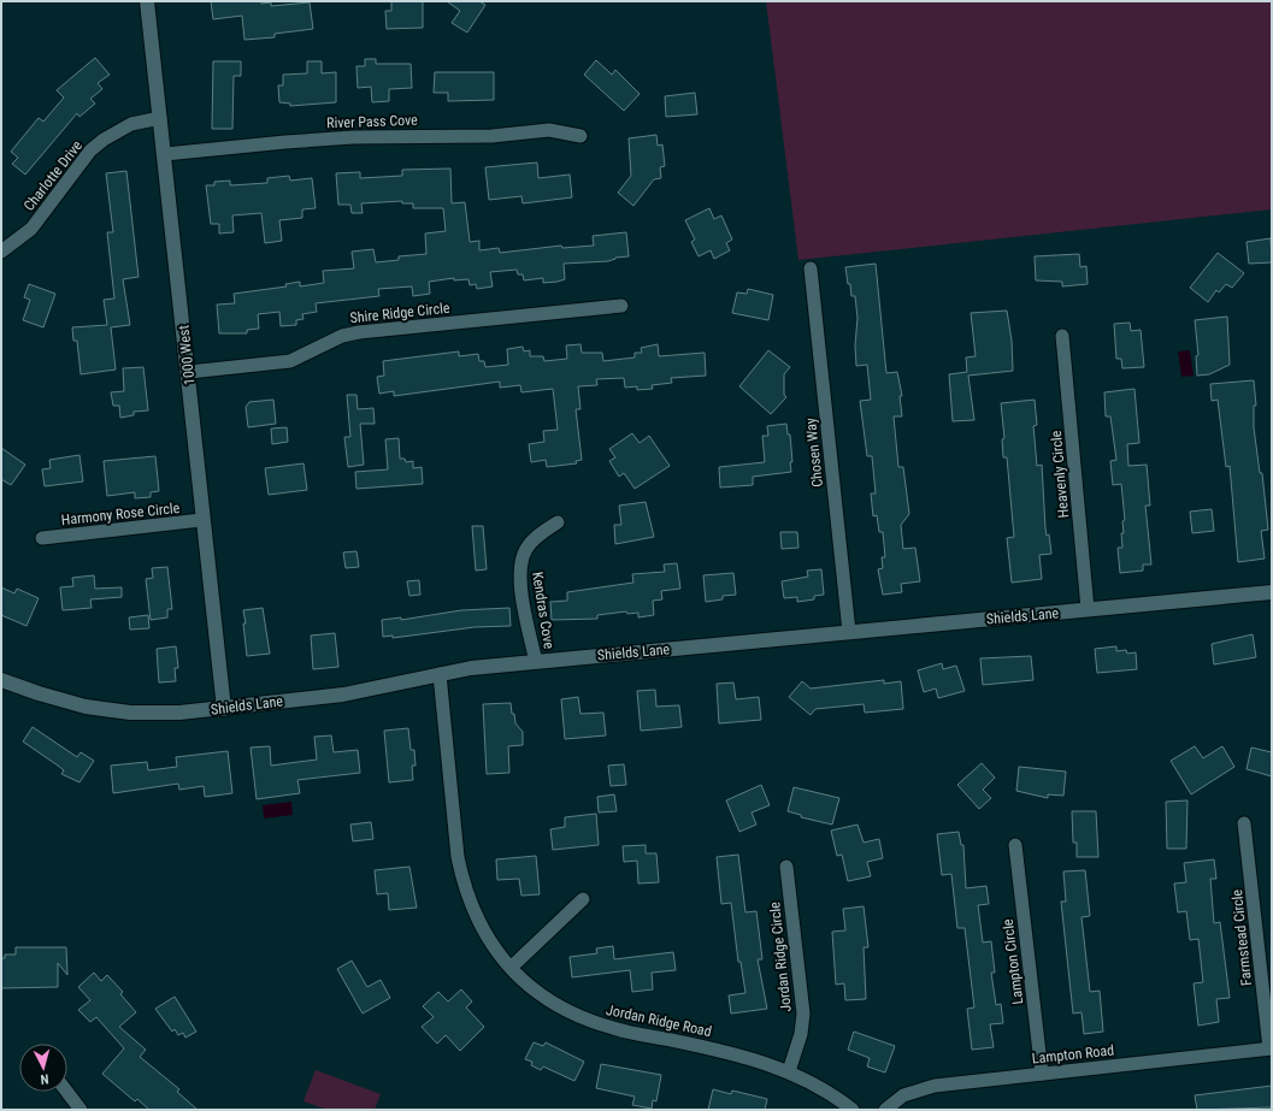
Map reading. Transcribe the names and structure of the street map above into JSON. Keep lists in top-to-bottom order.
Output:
{
  "streets": {
    "main road": ["1000 West", "Shields Lane"],
    "street": [
      "River Pass Cove",
      "Charlotte Drive",
      "Shire Ridge Circle",
      "Chosen Way",
      "Heavenly Circle",
      "Harmony Rose Circle",
      "Kendras Cove",
      "Farmstead Circle",
      "Jordan Ridge Circle",
      "Lampton Circle",
      "Jordan Ridge Road",
      "Lampton Road"
    ]
  },
  "crossings": [
    ["River Pass Cove", "1000 West"],
    ["Charlotte Drive", "1000 West"],
    ["Shire Ridge Circle", "1000 West"],
    ["1000 West", "Harmony Rose Circle"],
    ["1000 West", "Shields Lane"],
    ["Chosen Way", "Shields Lane"],
    ["Heavenly Circle", "Shields Lane"],
    ["Kendras Cove", "Shields Lane"],
    ["Shields Lane", "Jordan Ridge Road"],
    ["Farmstead Circle", "Lampton Road"],
    ["Jordan Ridge Circle", "Jordan Ridge Road"],
    ["Lampton Circle", "Lampton Road"]
  ],
  "north": "bottom"
}
